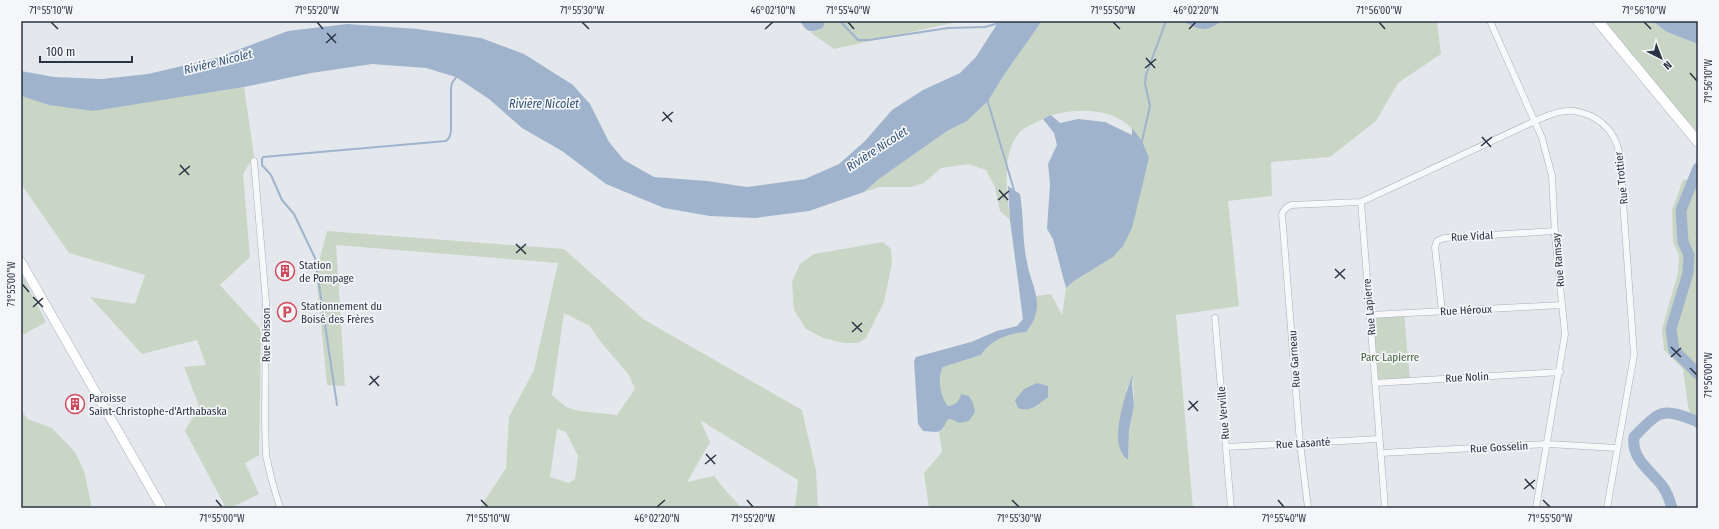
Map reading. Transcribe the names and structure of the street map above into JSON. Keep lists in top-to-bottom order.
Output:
{
  "streets": {
    "street": [
      "Rue Trottier",
      "Rue Vidal",
      "Rue Ramsay",
      "Rue Lapierre",
      "Rue Héroux",
      "Rue Poisson",
      "Rue Garneau",
      "Rue Nolin",
      "Rue Verville",
      "Rue Lasanté",
      "Rue Gosselin"
    ]
  },
  "crossings": [
    ["Rue Trottier", "Rue Ramsay"],
    ["Rue Trottier", "Rue Lapierre"],
    ["Rue Trottier", "Rue Garneau"],
    ["Rue Trottier", "Rue Gosselin"],
    ["Rue Vidal", "Rue Ramsay"],
    ["Rue Vidal", "Rue Héroux"],
    ["Rue Ramsay", "Rue Héroux"],
    ["Rue Ramsay", "Rue Nolin"],
    ["Rue Ramsay", "Rue Gosselin"],
    ["Rue Lapierre", "Rue Héroux"],
    ["Rue Lapierre", "Rue Nolin"],
    ["Rue Lapierre", "Rue Lasanté"],
    ["Rue Lapierre", "Rue Gosselin"],
    ["Rue Garneau", "Rue Lasanté"],
    ["Rue Verville", "Rue Lasanté"]
  ],
  "water": ["Rivière Nicolet"],
  "parks": ["Parc Lapierre"],
  "places": {
    "building": ["Station de Pompage", "Paroisse Saint-Christophe-d'Arthabaska"],
    "parking": ["Stationnement du Boisé des Frères"]
  },
  "scale_bar": "100 m",
  "north": "bottom right",
  "coordinates": [
    "71°55'10\"W",
    "71°55'20\"W",
    "71°55'30\"W",
    "46°02'10\"N",
    "71°55'40\"W",
    "71°55'50\"W",
    "46°02'20\"N",
    "71°56'00\"W",
    "71°56'10\"W",
    "71°55'00\"W"
  ]
}
